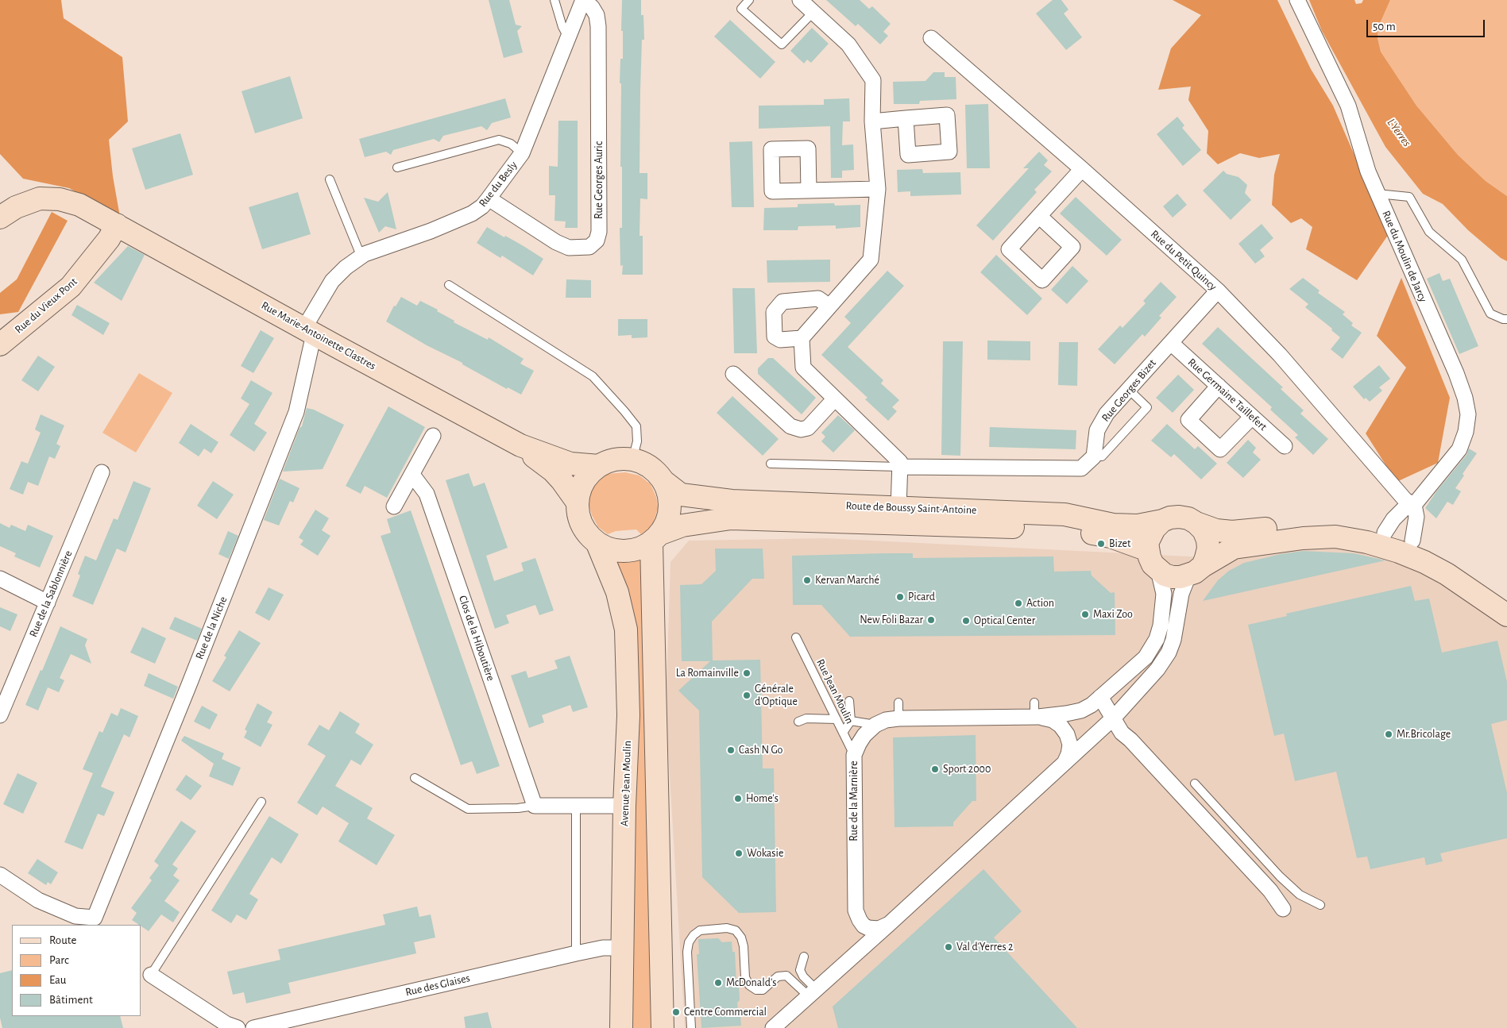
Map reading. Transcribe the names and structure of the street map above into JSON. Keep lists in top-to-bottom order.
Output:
{
  "streets": {
    "main road": [
      "Rue du Vieux Pont",
      "Rue Marie-Antoinette Clastres",
      "Route de Boussy Saint-Antoine",
      "Avenue Jean Moulin"
    ],
    "street": [
      "Rue Georges Auric",
      "Rue du Besly",
      "Rue du Moulin de Jarcy",
      "Rue du Petit Quincy",
      "Rue Georges Bizet",
      "Rue Germaine Taillefert",
      "Rue de la Sablonnière",
      "Rue de la Niche",
      "Clos de la Hiboutière",
      "Rue de la Marnière",
      "Rue des Glaises"
    ],
    "lane": ["Rue Jean Moulin"]
  },
  "crossings": [
    ["Rue Georges Auric", "Rue du Besly"],
    ["Rue du Besly", "Rue Marie-Antoinette Clastres"],
    ["Rue du Besly", "Rue de la Niche"],
    ["Rue du Moulin de Jarcy", "Rue du Petit Quincy"],
    ["Rue du Petit Quincy", "Rue Georges Bizet"],
    ["Rue du Vieux Pont", "Rue Marie-Antoinette Clastres"],
    ["Rue Marie-Antoinette Clastres", "Route de Boussy Saint-Antoine"],
    ["Rue Marie-Antoinette Clastres", "Rue de la Niche"],
    ["Rue Marie-Antoinette Clastres", "Avenue Jean Moulin"],
    ["Rue Georges Bizet", "Rue Germaine Taillefert"],
    ["Route de Boussy Saint-Antoine", "Avenue Jean Moulin"],
    ["Route de Boussy Saint-Antoine", "Rue de la Marnière"],
    ["Rue Jean Moulin", "Rue de la Marnière"],
    ["Avenue Jean Moulin", "Rue des Glaises"]
  ],
  "water": ["L'Yerres"],
  "places": [
    "Bizet",
    "Kervan Marché",
    "Picard",
    "Action",
    "Maxi Zoo",
    "New Foli Bazar",
    "Optical Center",
    "La Romainville",
    "Générale d'Optique",
    "Mr.Bricolage",
    "Cash N Go",
    "Sport 2000",
    "Home's",
    "Wokasie",
    "Val d'Yerres 2",
    "McDonald's",
    "Centre Commercial"
  ],
  "legend": [
    "Route",
    "Parc",
    "Eau",
    "Bâtiment"
  ],
  "scale_bar": "50 m"
}
